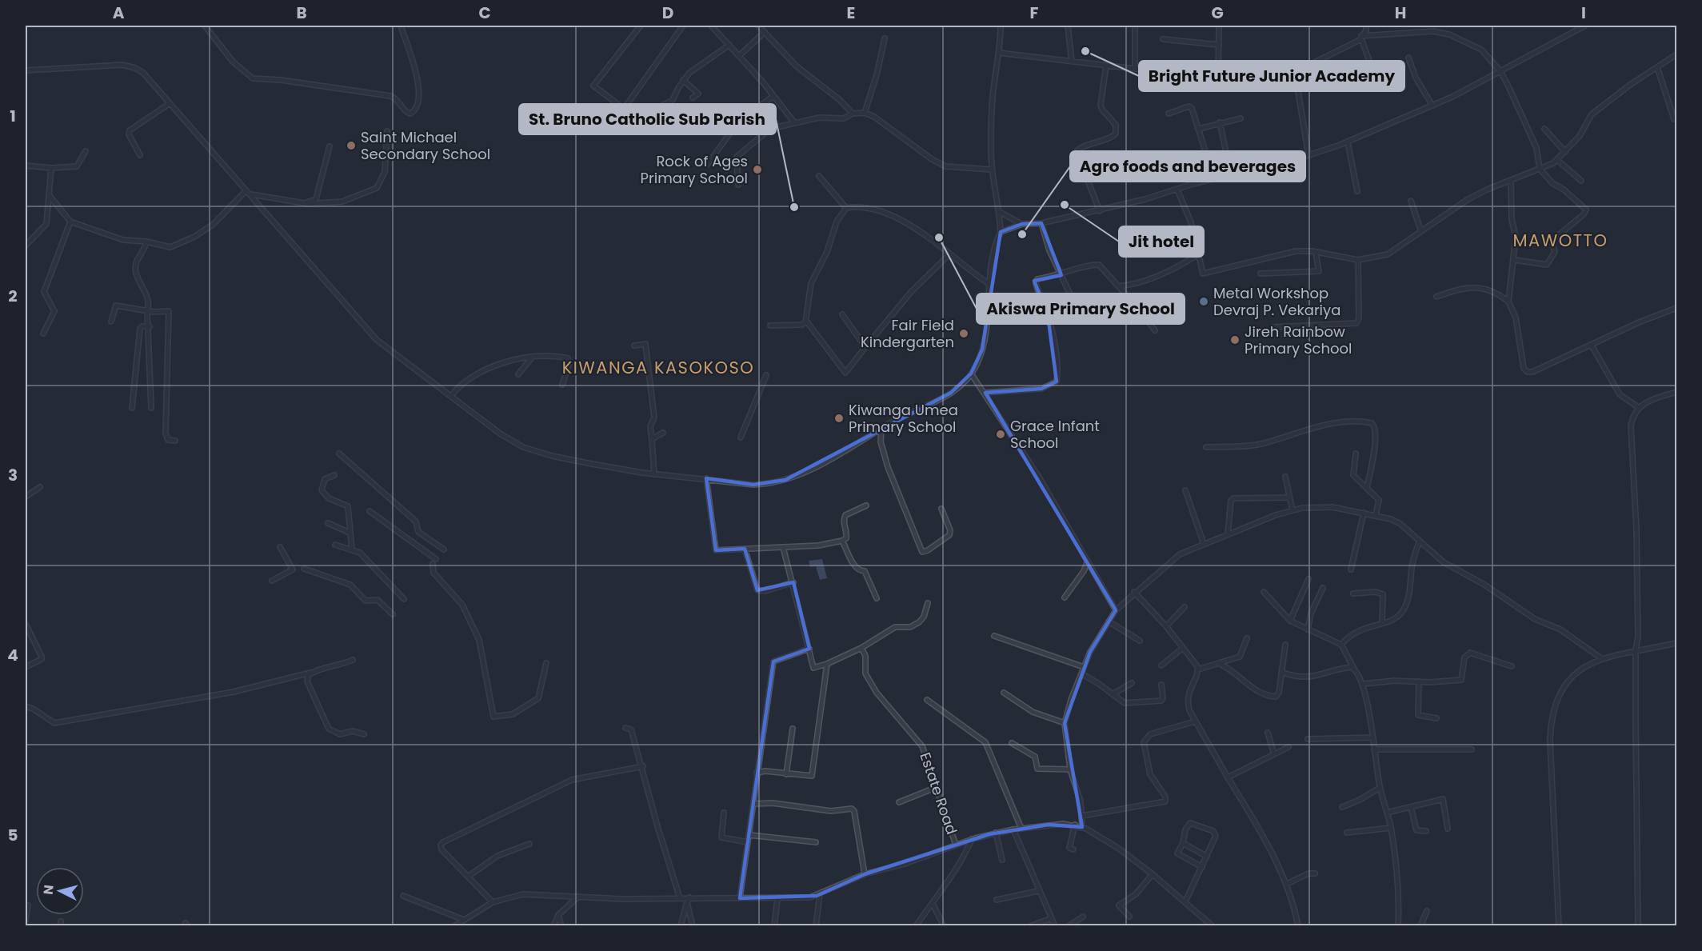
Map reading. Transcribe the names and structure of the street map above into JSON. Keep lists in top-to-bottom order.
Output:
{
  "streets": {
    "street": ["Estate Road"]
  },
  "districts": ["MAWOTTO", "KIWANGA KASOKOSO"],
  "places": [
    "Bright Future Junior Academy",
    "Saint Michael Secondary School",
    "Rock of Ages Primary School",
    "Jit hotel",
    "St. Bruno Catholic Sub Parish",
    "Agro foods and beverages",
    "Akiswa Primary School",
    "Metal Workshop Devraj P. Vekariya",
    "Fair Field Kindergarten",
    "Jireh Rainbow Primary School",
    "Kiwanga Umea Primary School",
    "Grace Infant School"
  ],
  "north": "left",
  "grid": {
    "columns": [
      "A",
      "B",
      "C",
      "D",
      "E",
      "F",
      "G",
      "H",
      "I"
    ],
    "rows": [
      "1",
      "2",
      "3",
      "4",
      "5"
    ]
  }
}
